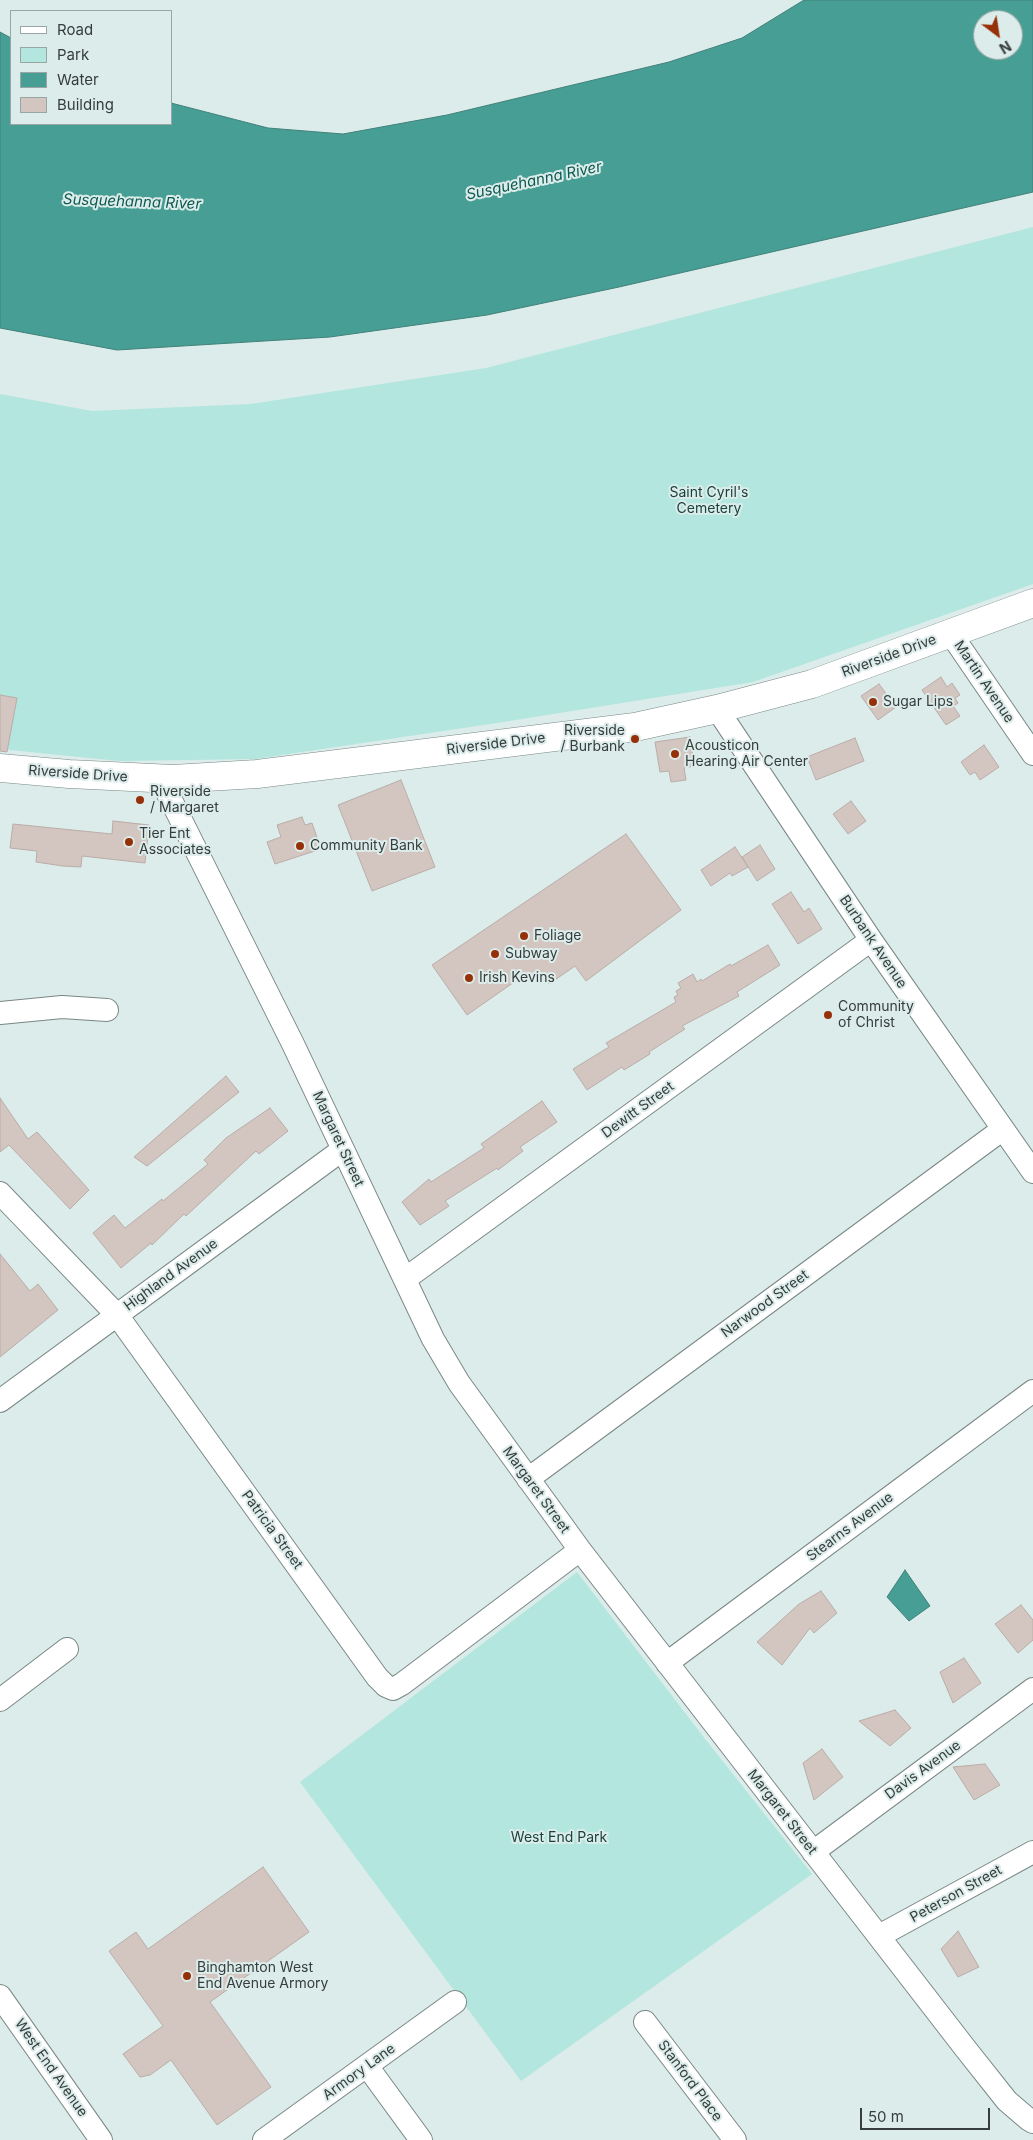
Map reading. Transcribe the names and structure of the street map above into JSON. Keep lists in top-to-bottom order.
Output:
{
  "streets": {
    "main road": ["Riverside Drive"],
    "street": [
      "Martin Avenue",
      "Burbank Avenue",
      "Dewitt Street",
      "Margaret Street",
      "Highland Avenue",
      "Narwood Street",
      "Stearns Avenue",
      "Patricia Street",
      "Davis Avenue",
      "Peterson Street",
      "West End Avenue",
      "Armory Lane",
      "Stanford Place"
    ]
  },
  "crossings": [
    ["Riverside Drive", "Martin Avenue"],
    ["Riverside Drive", "Burbank Avenue"],
    ["Riverside Drive", "Margaret Street"],
    ["Burbank Avenue", "Dewitt Street"],
    ["Burbank Avenue", "Narwood Street"],
    ["Dewitt Street", "Margaret Street"],
    ["Margaret Street", "Highland Avenue"],
    ["Margaret Street", "Narwood Street"],
    ["Margaret Street", "Stearns Avenue"],
    ["Margaret Street", "Patricia Street"],
    ["Margaret Street", "Davis Avenue"],
    ["Margaret Street", "Peterson Street"],
    ["Highland Avenue", "Patricia Street"]
  ],
  "water": ["Susquehanna River"],
  "parks": ["Saint Cyril's Cemetery", "West End Park"],
  "places": [
    "Sugar Lips",
    "Riverside / Burbank",
    "Acousticon Hearing Air Center",
    "Riverside / Margaret",
    "Tier Ent Associates",
    "Community Bank",
    "Foliage",
    "Subway",
    "Irish Kevins",
    "Community of Christ",
    "Binghamton West End Avenue Armory"
  ],
  "legend": [
    "Road",
    "Park",
    "Water",
    "Building"
  ],
  "scale_bar": "50 m",
  "north": "bottom right"
}
